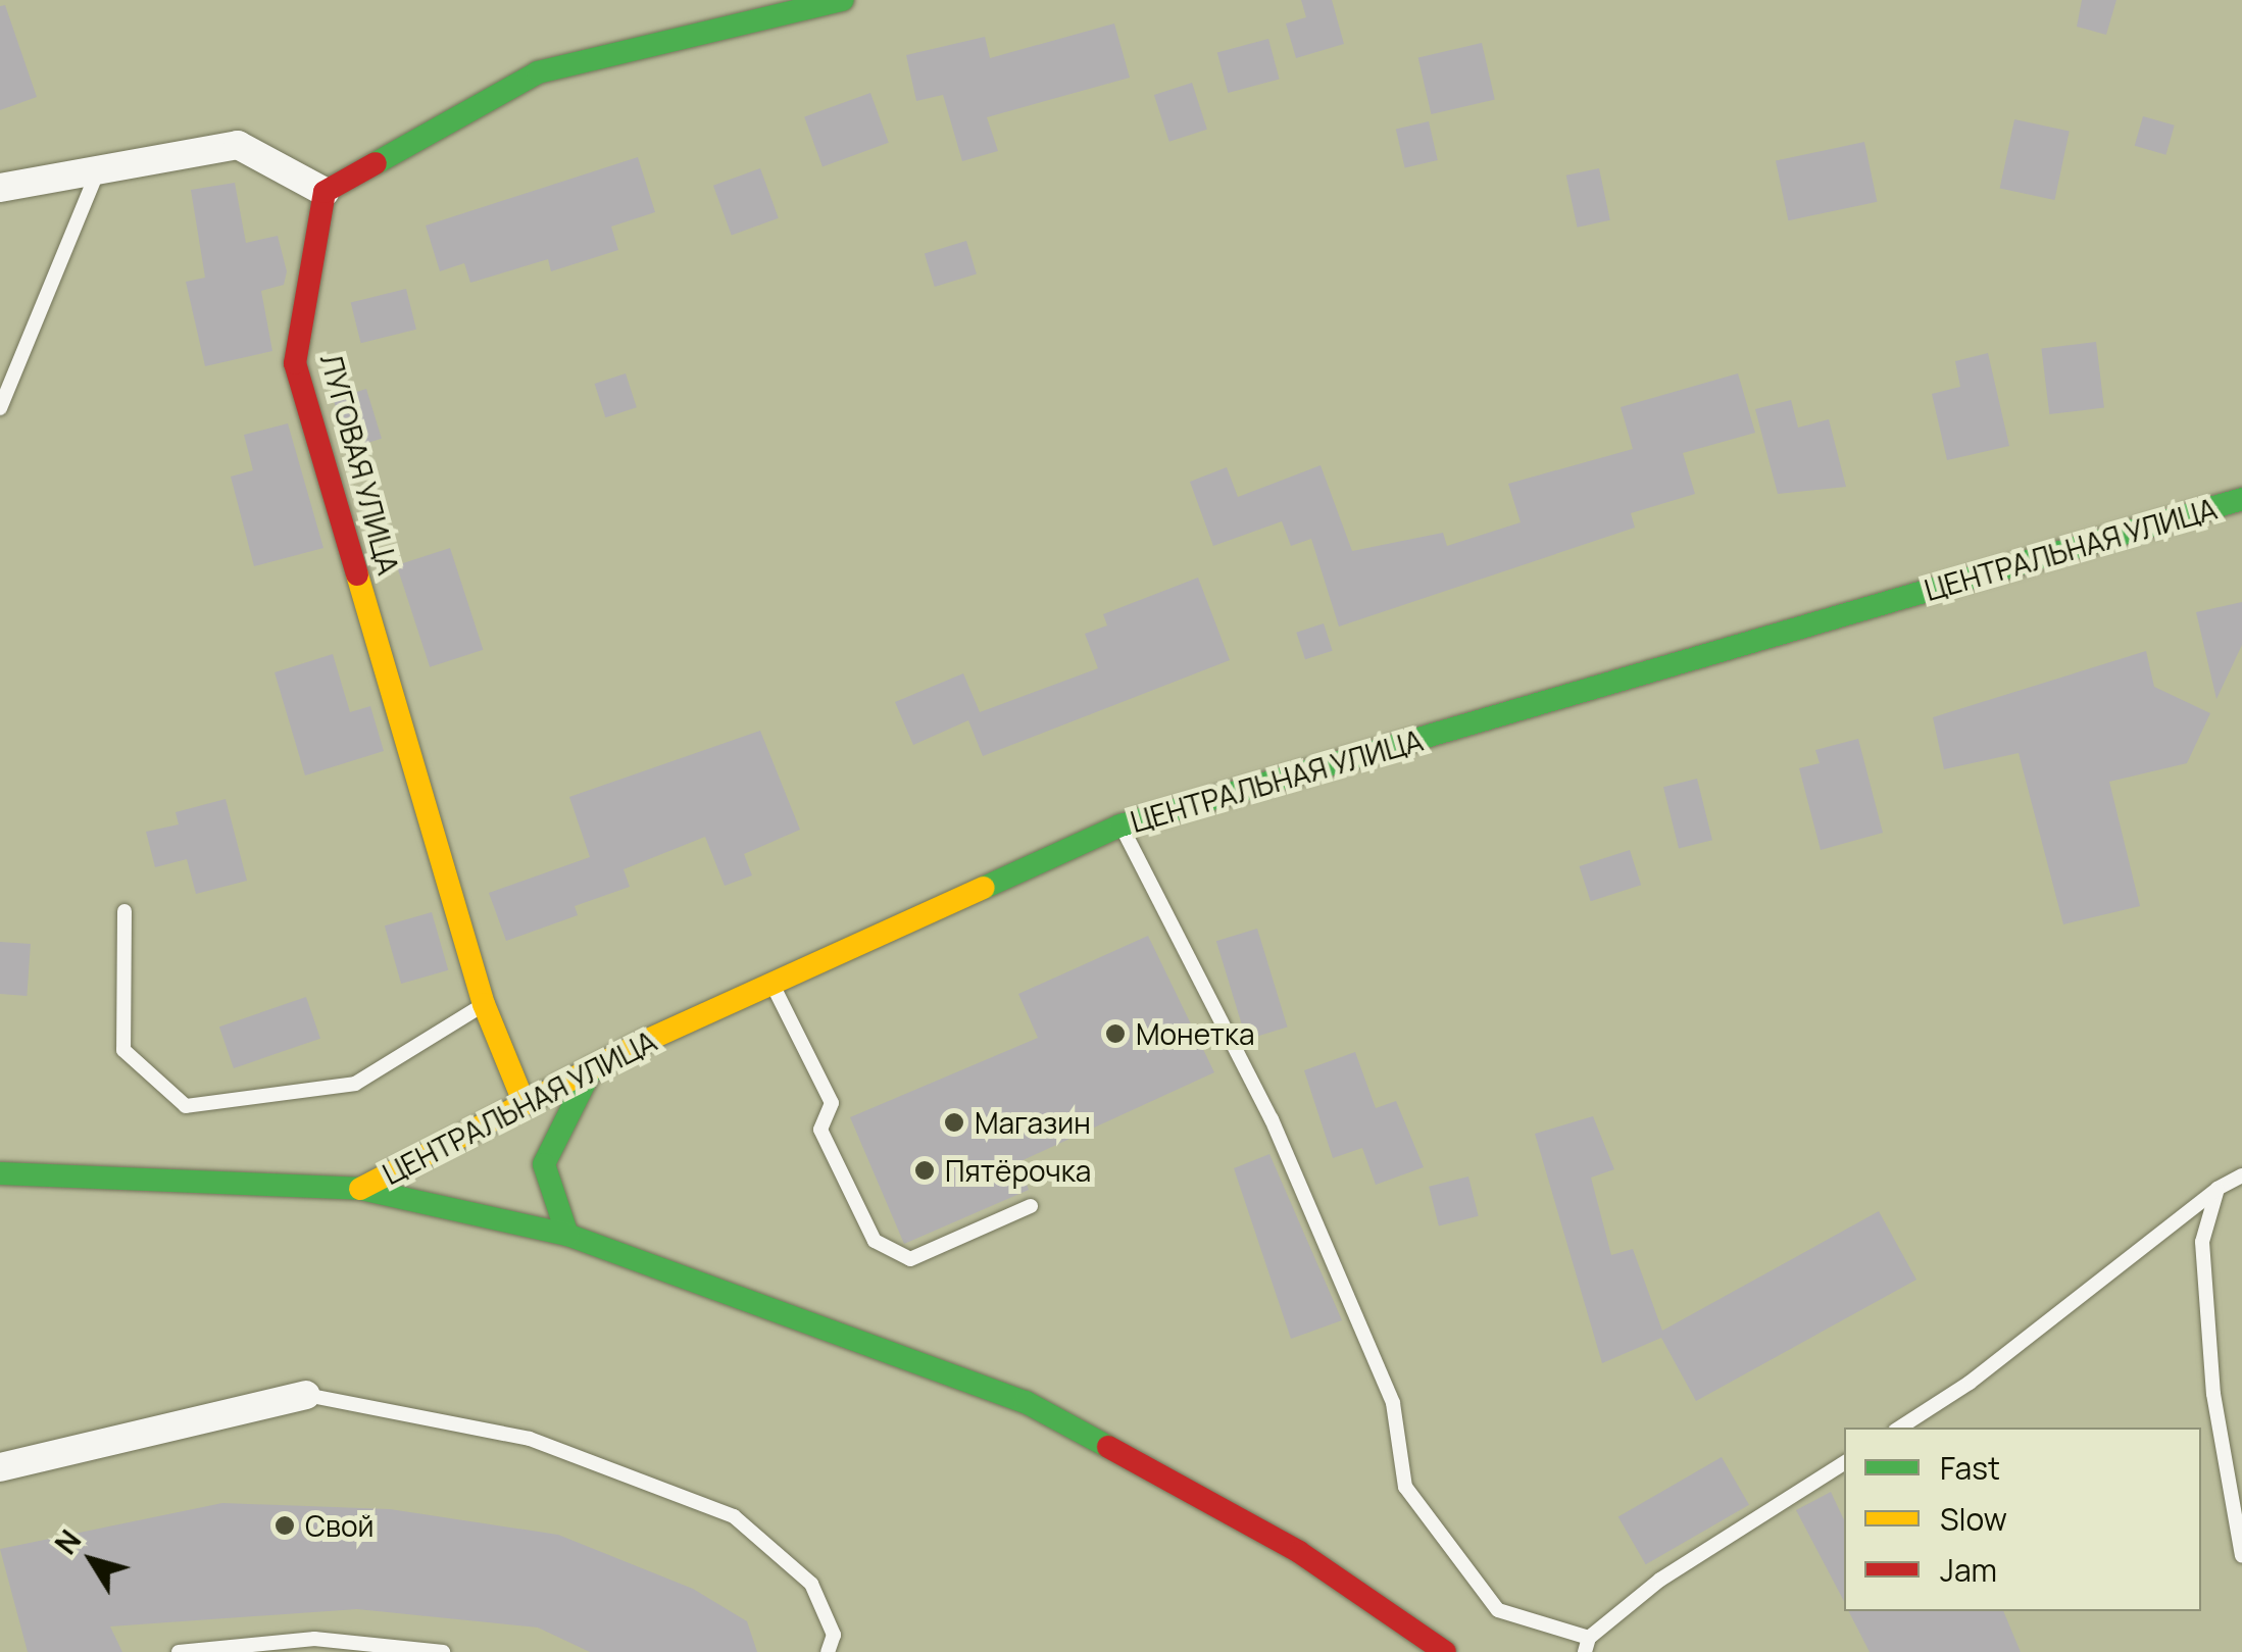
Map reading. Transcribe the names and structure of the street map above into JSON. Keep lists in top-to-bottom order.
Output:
{
  "streets": {
    "main road": ["ЛУГОВАЯ УЛИЦА", "ЦЕНТРАЛЬНАЯ УЛИЦА"]
  },
  "crossings": [
    ["ЛУГОВАЯ УЛИЦА", "ЦЕНТРАЛЬНАЯ УЛИЦА"]
  ],
  "places": [
    "Монетка",
    "Магазин",
    "Пятёрочка",
    "Свой"
  ],
  "legend": ["Fast", "Slow", "Jam"],
  "north": "top left"
}
